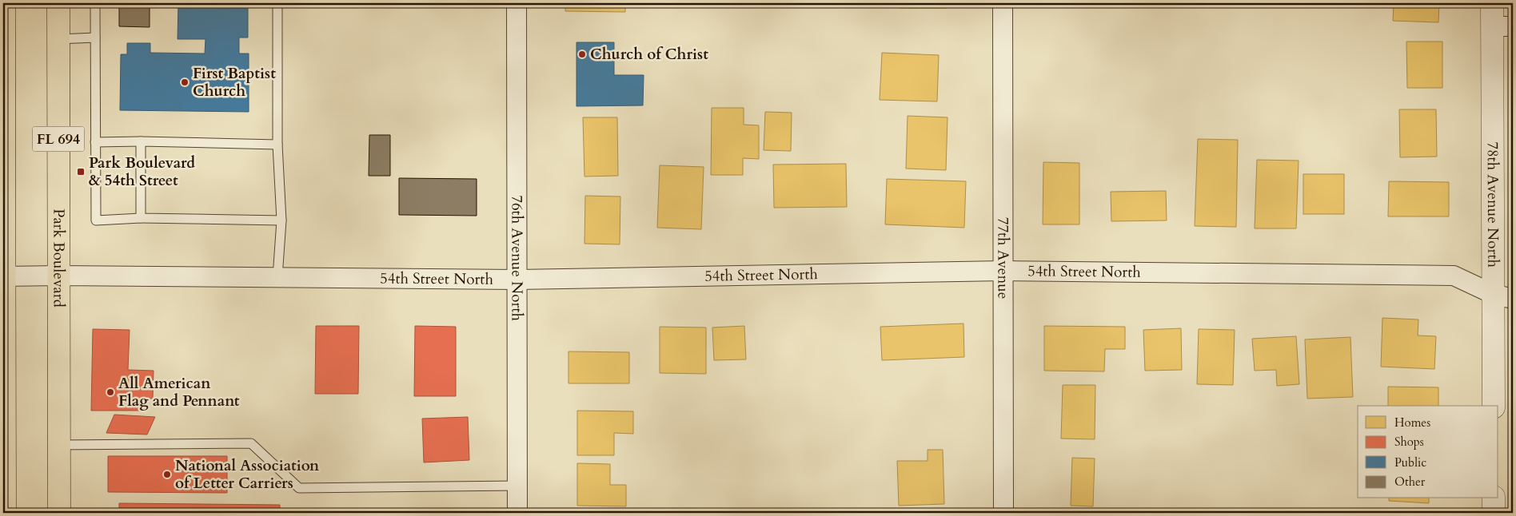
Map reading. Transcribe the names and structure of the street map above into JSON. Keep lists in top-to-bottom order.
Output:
{
  "streets": {
    "main road": ["FL 694", "Park Boulevard"],
    "street": [
      "78th Avenue North",
      "76th Avenue North",
      "77th Avenue",
      "54th Street North"
    ]
  },
  "crossings": [
    ["78th Avenue North", "54th Street North"],
    ["Park Boulevard", "54th Street North"],
    ["76th Avenue North", "54th Street North"],
    ["77th Avenue", "54th Street North"]
  ],
  "places": {
    "other": [
      "Church of Christ",
      "First Baptist Church",
      "All American Flag and Pennant",
      "National Association of Letter Carriers"
    ],
    "transit": ["Park Boulevard & 54th Street"]
  },
  "legend": [
    "Homes",
    "Shops",
    "Public",
    "Other"
  ]
}
